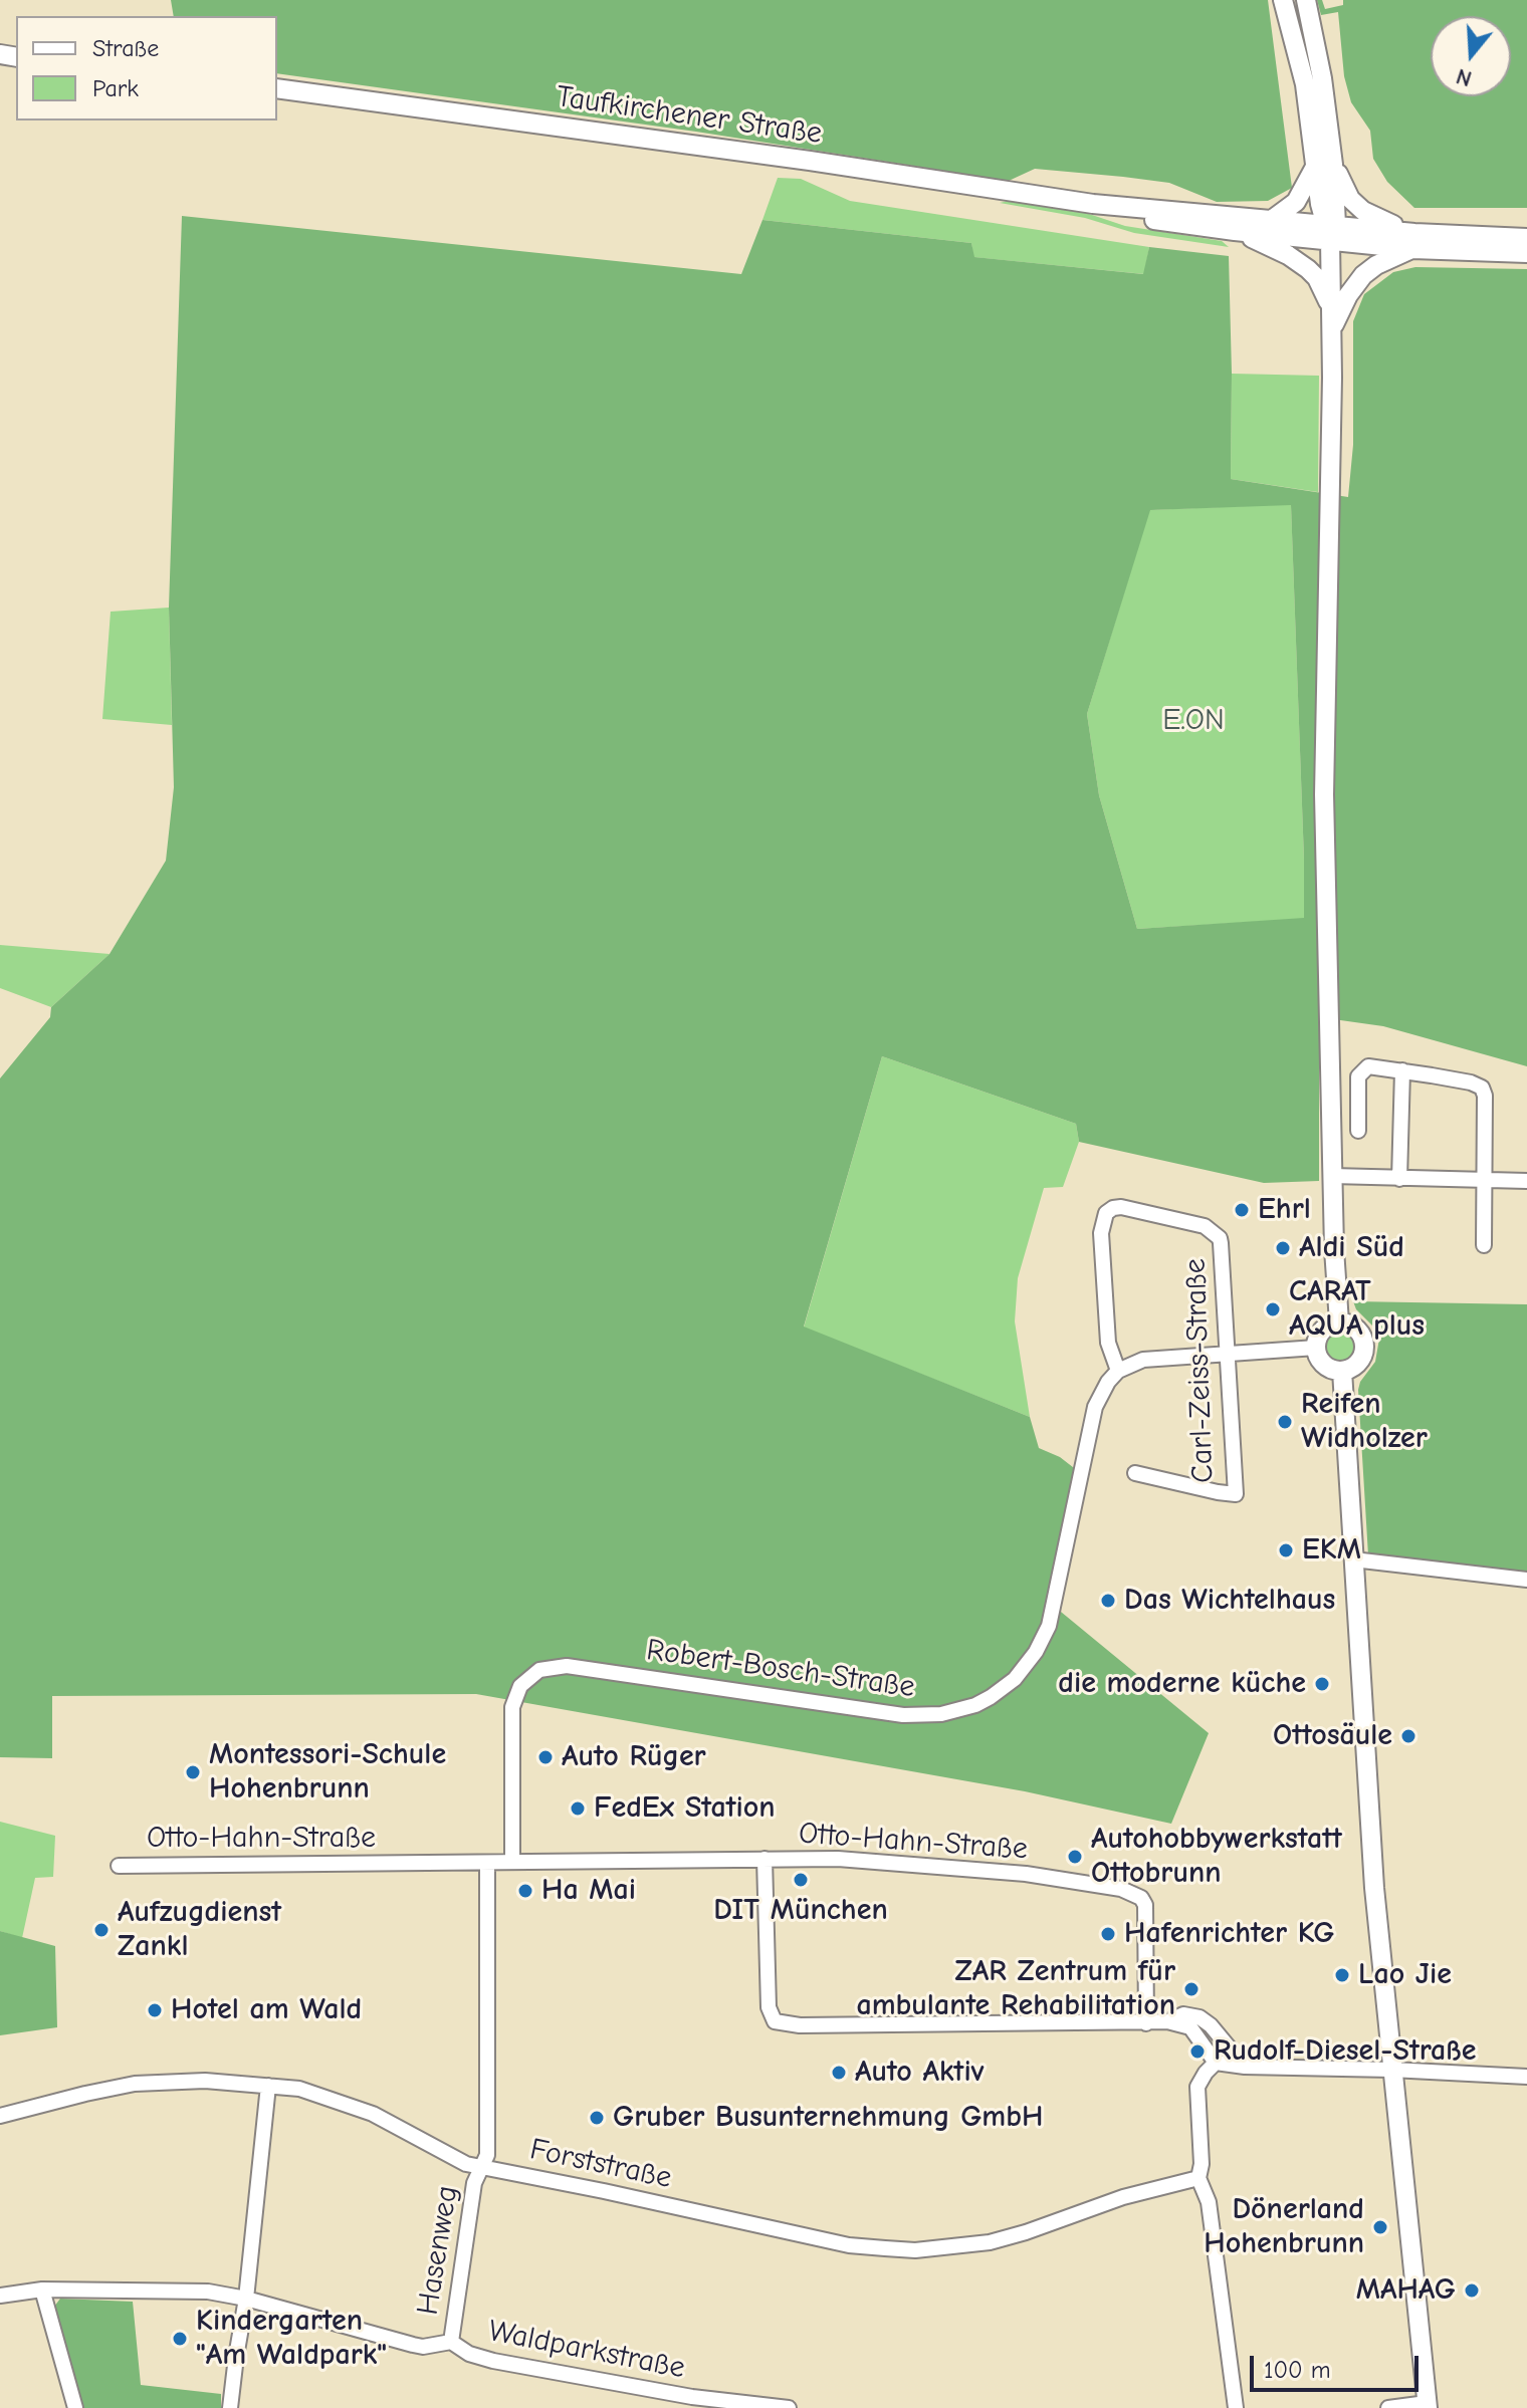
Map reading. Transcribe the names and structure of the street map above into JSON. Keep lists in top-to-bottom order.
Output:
{
  "streets": {
    "main road": ["Taufkirchener Straße"],
    "street": [
      "Carl-Zeiss-Straße",
      "Robert-Bosch-Straße",
      "Otto-Hahn-Straße",
      "Forststraße",
      "Hasenweg",
      "Waldparkstraße"
    ]
  },
  "crossings": [
    ["Carl-Zeiss-Straße", "Robert-Bosch-Straße"],
    ["Robert-Bosch-Straße", "Otto-Hahn-Straße"],
    ["Forststraße", "Hasenweg"],
    ["Hasenweg", "Waldparkstraße"]
  ],
  "parks": ["E.ON"],
  "places": [
    "Ehrl",
    "Aldi Süd",
    "CARAT AQUA plus",
    "Reifen Widholzer",
    "EKM",
    "Das Wichtelhaus",
    "die moderne küche",
    "Ottosäule",
    "Auto Rüger",
    "Montessori-Schule Hohenbrunn",
    "FedEx Station",
    "Autohobbywerkstatt Ottobrunn",
    "DIT München",
    "Ha Mai",
    "Aufzugdienst Zankl",
    "Hafenrichter KG",
    "Lao Jie",
    "ZAR Zentrum für ambulante Rehabilitation",
    "Hotel am Wald",
    "Rudolf-Diesel-Straße",
    "Auto Aktiv",
    "Gruber Busunternehmung GmbH",
    "Dönerland Hohenbrunn",
    "MAHAG",
    "Kindergarten \"Am Waldpark\""
  ],
  "legend": ["Straße", "Park"],
  "scale_bar": "100 m",
  "north": "bottom"
}
